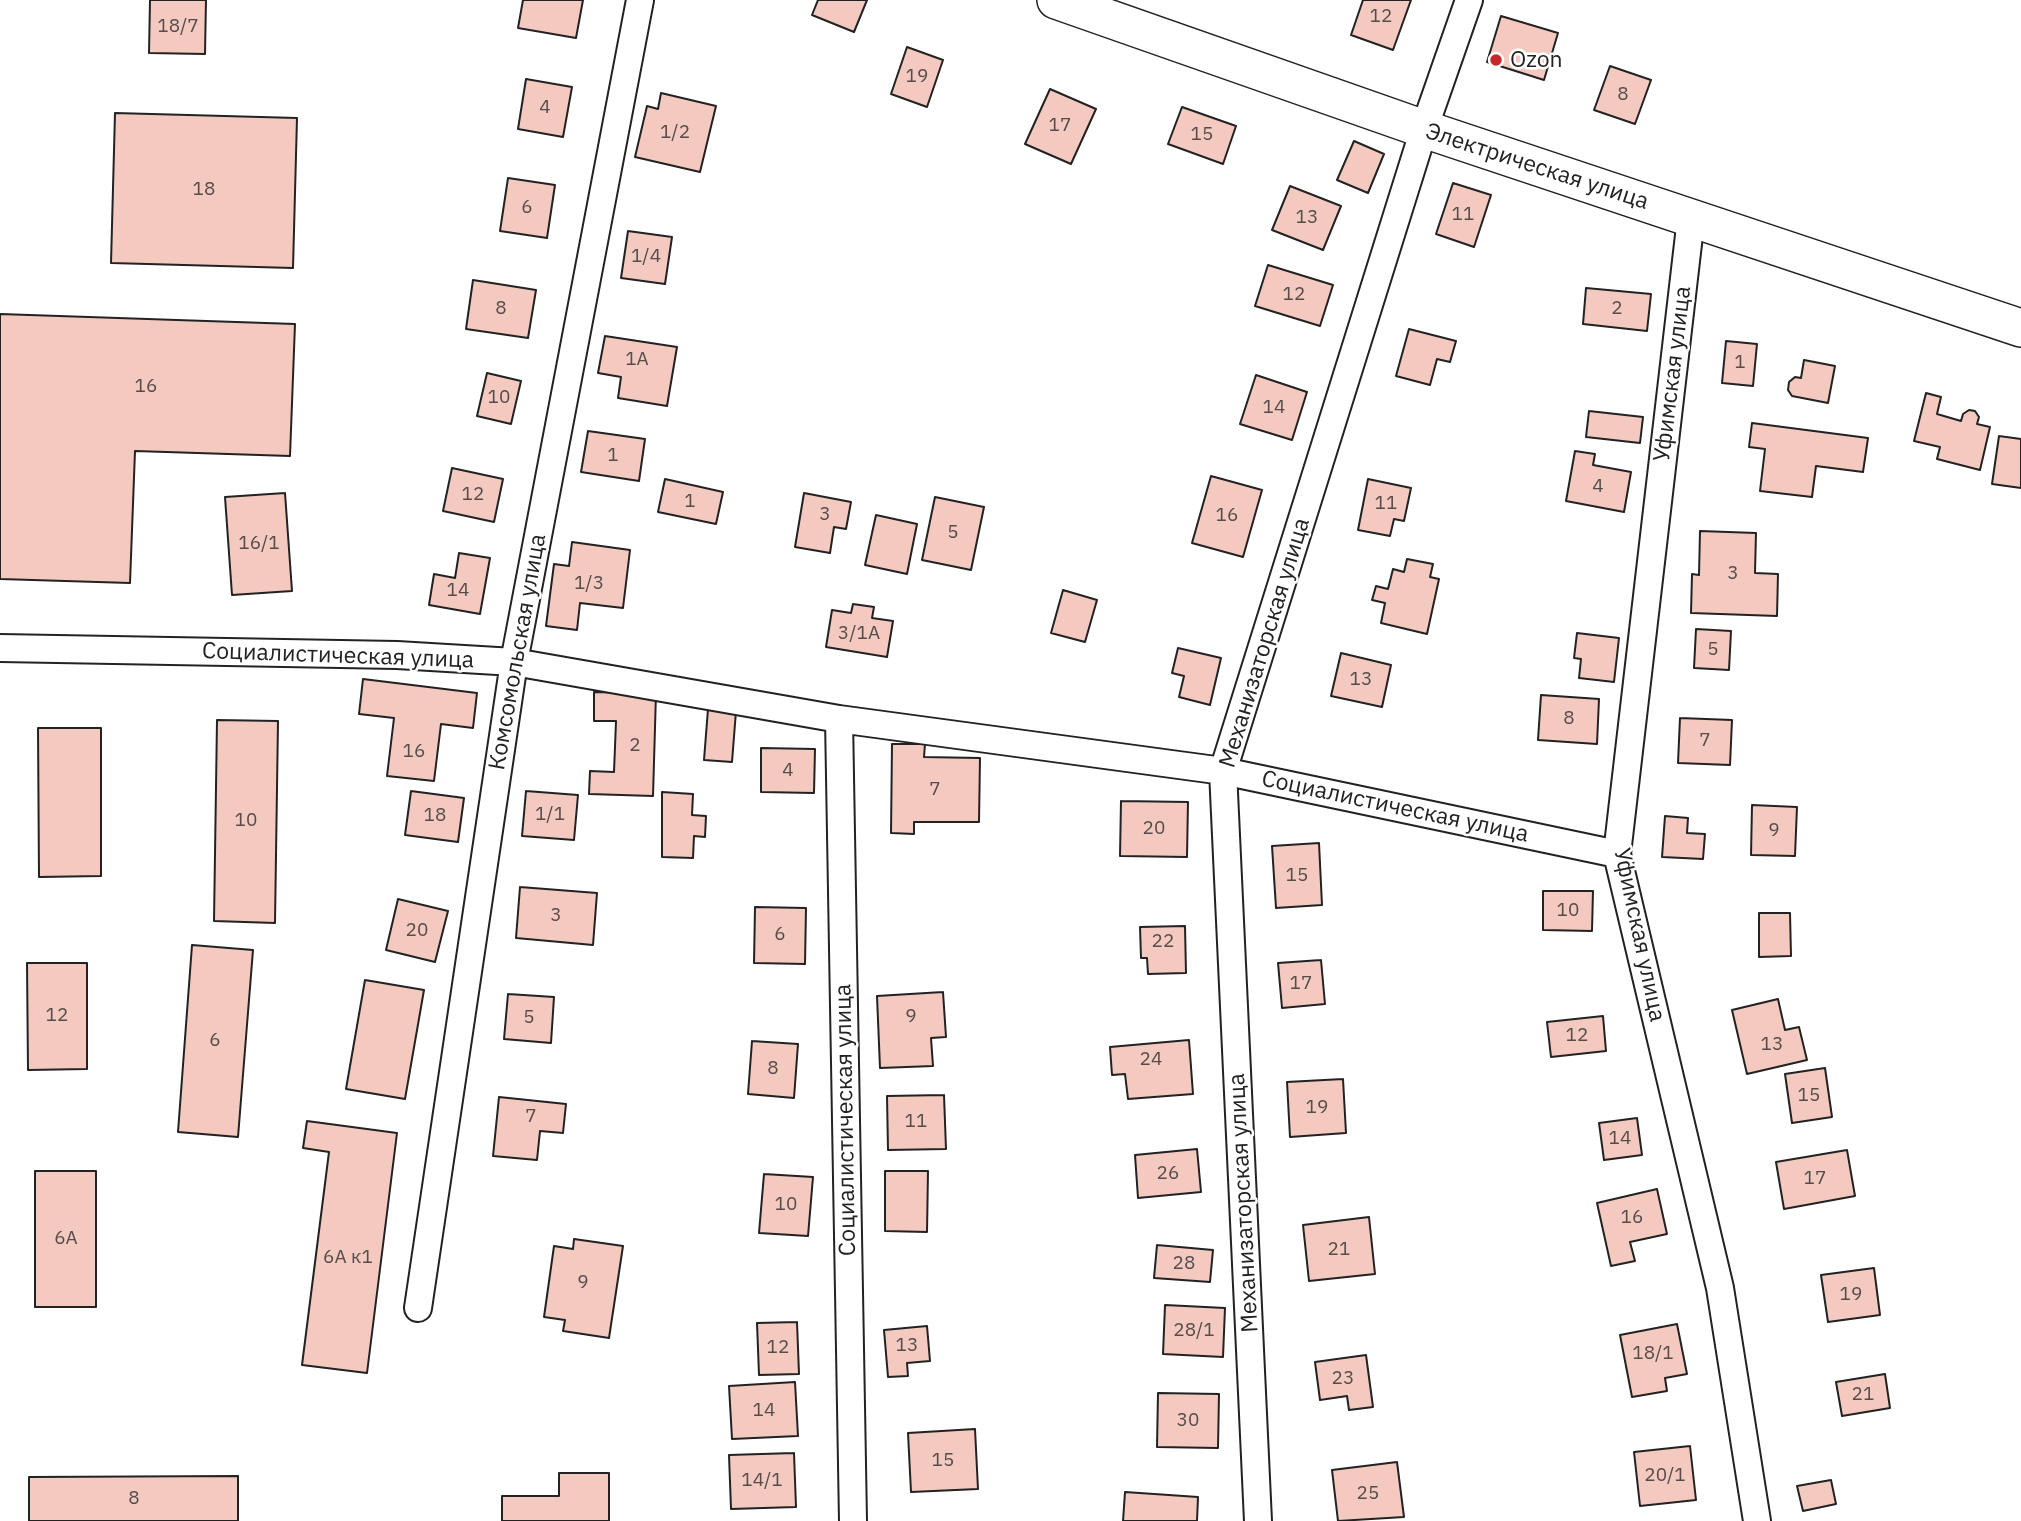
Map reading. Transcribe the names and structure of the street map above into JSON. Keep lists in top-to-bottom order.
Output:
{
  "streets": {
    "main road": ["Электрическая улица"],
    "street": [
      "Уфимская улица",
      "Механизаторская улица",
      "Комсомольская улица",
      "Социалистическая улица"
    ]
  },
  "crossings": [
    ["Электрическая улица", "Уфимская улица"],
    ["Электрическая улица", "Механизаторская улица"],
    ["Уфимская улица", "Социалистическая улица"],
    ["Механизаторская улица", "Социалистическая улица"],
    ["Комсомольская улица", "Социалистическая улица"]
  ],
  "places": ["Ozon"],
  "house_numbers": [
    "12",
    "18/7",
    "19",
    "8",
    "4",
    "17",
    "1/2",
    "15",
    "18",
    "6",
    "11",
    "13",
    "1/4",
    "12",
    "8",
    "2",
    "1А",
    "1",
    "16",
    "10",
    "14",
    "1",
    "4",
    "12",
    "1",
    "11",
    "3",
    "16",
    "5",
    "16/1",
    "3",
    "1/3",
    "14",
    "3/1А",
    "5",
    "13",
    "8",
    "7",
    "2",
    "16",
    "4",
    "7",
    "1/1",
    "18",
    "10",
    "20",
    "9",
    "15",
    "10",
    "3",
    "20",
    "6",
    "22",
    "17",
    "12",
    "9",
    "5",
    "12",
    "6",
    "13",
    "24",
    "8",
    "15",
    "19",
    "7",
    "11",
    "14",
    "26",
    "17",
    "10",
    "16",
    "6А",
    "21",
    "6А к1",
    "28",
    "9",
    "19",
    "28/1",
    "13",
    "12",
    "18/1",
    "23",
    "21",
    "14",
    "30",
    "15",
    "20/1",
    "14/1",
    "25",
    "8"
  ]
}
